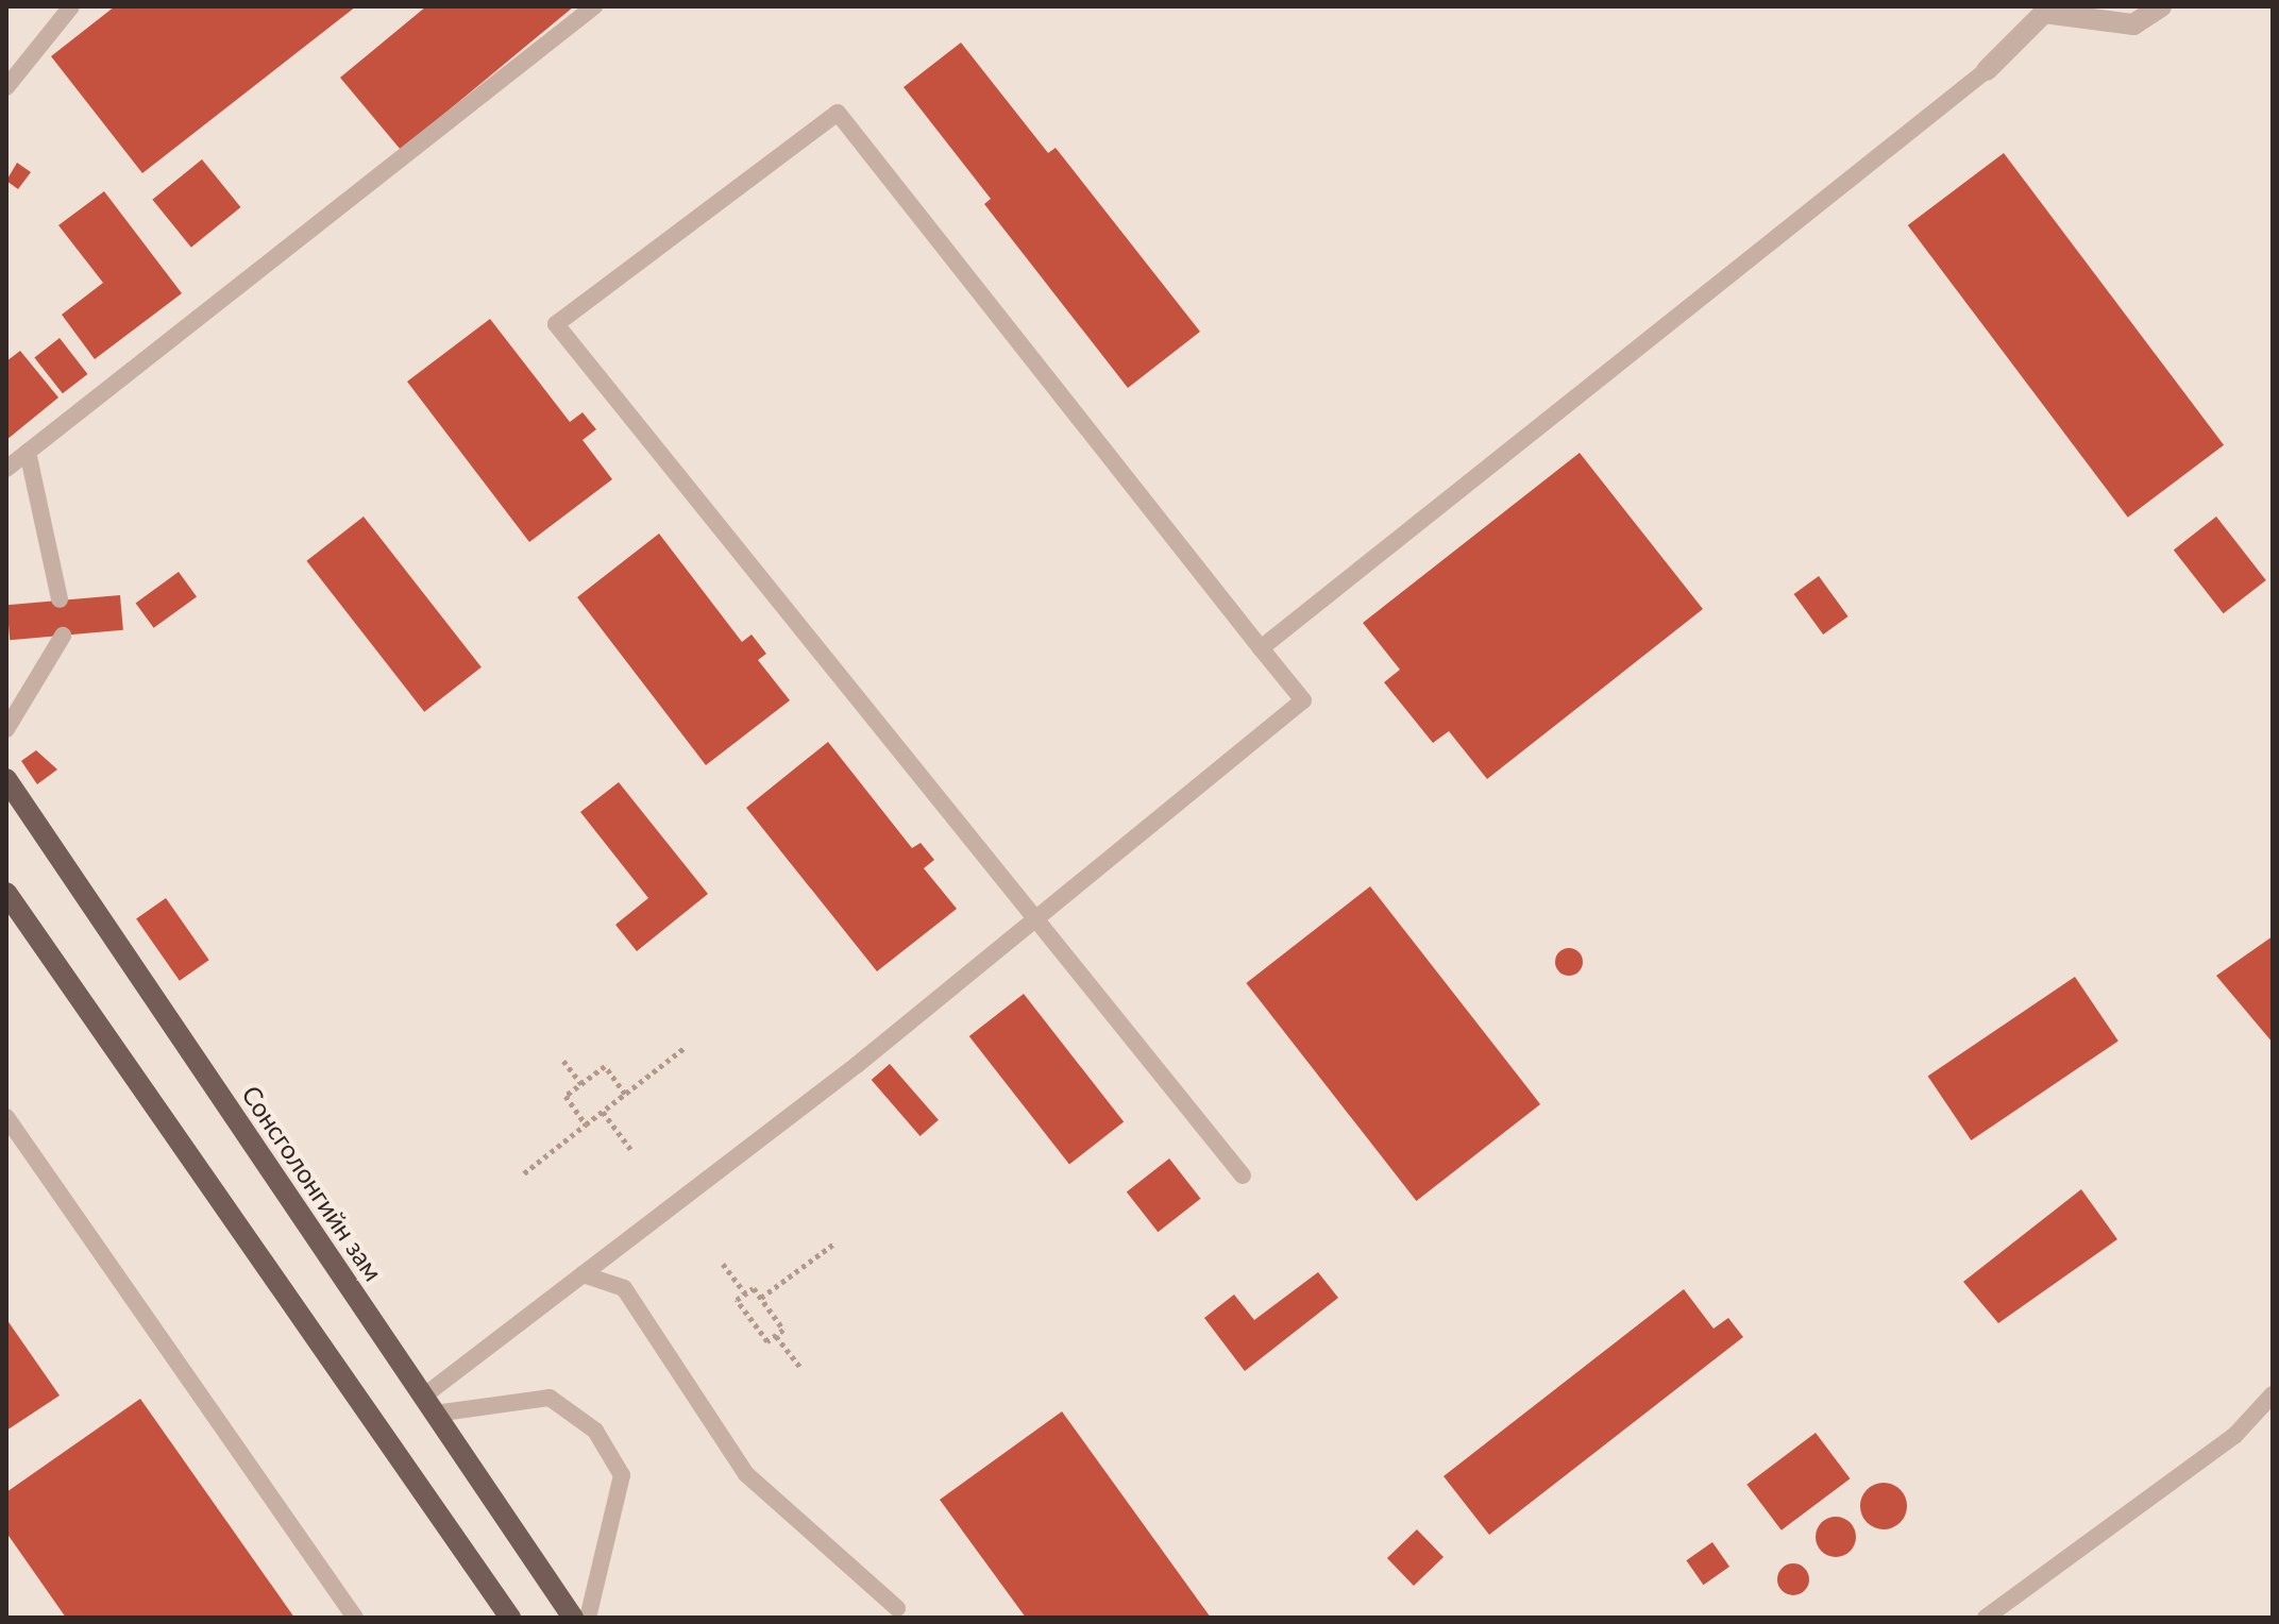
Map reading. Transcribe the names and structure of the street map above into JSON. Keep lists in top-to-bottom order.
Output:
{
  "streets": {
    "main road": ["Сонсголонгийн зам"]
  }
}
